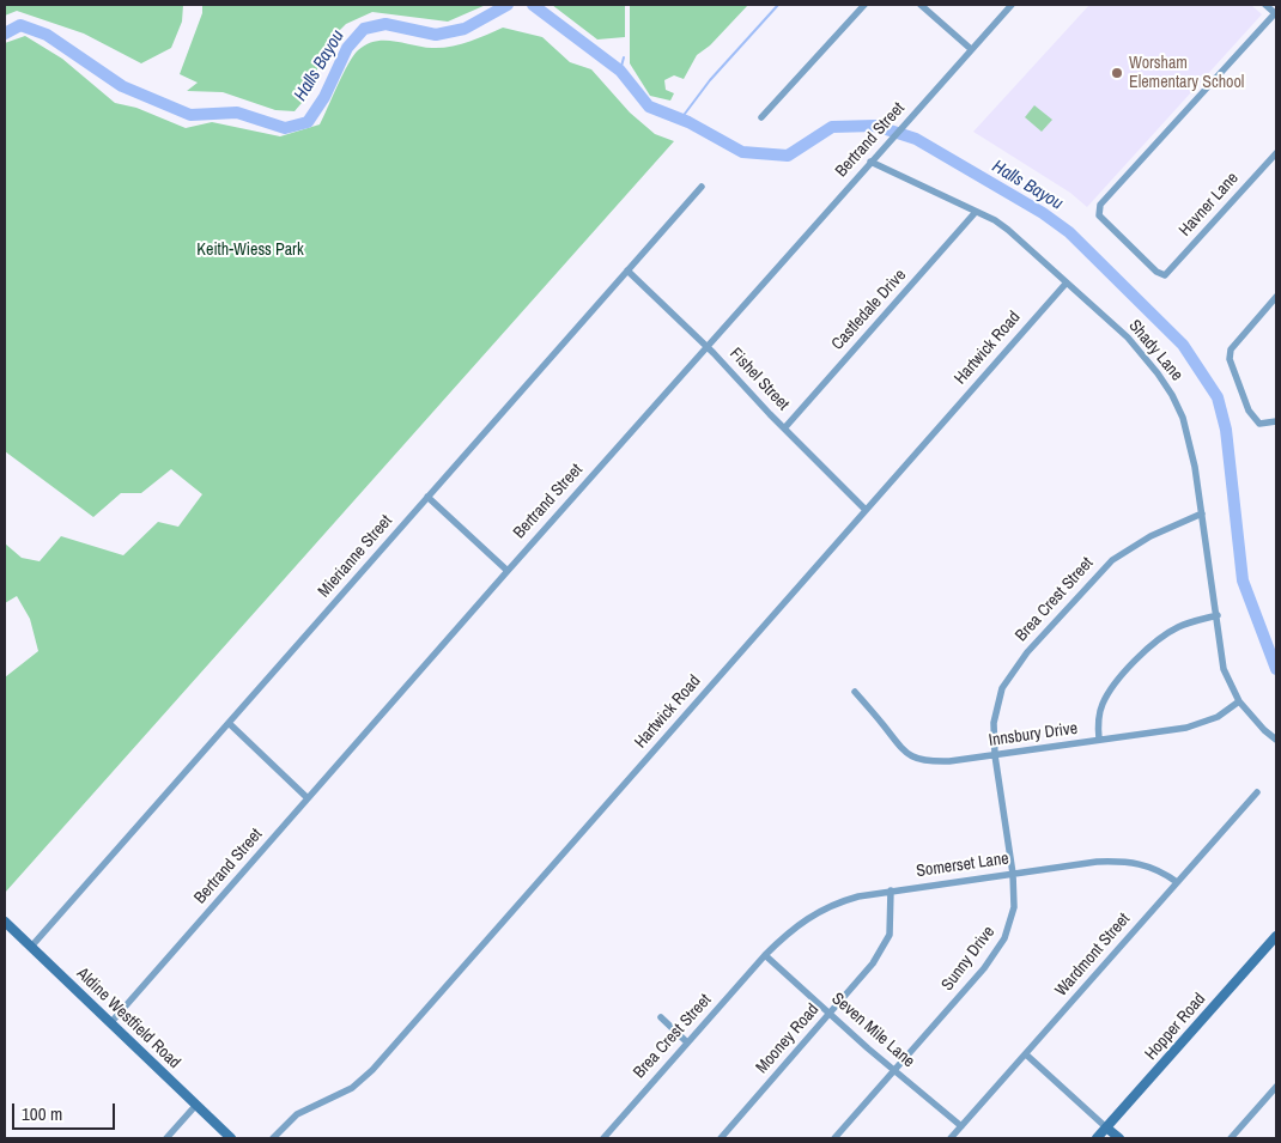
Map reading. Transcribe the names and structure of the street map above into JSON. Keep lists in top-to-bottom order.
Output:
{
  "streets": {
    "main road": ["Aldine Westfield Road", "Hopper Road"],
    "street": [
      "Bertrand Street",
      "Havner Lane",
      "Castledale Drive",
      "Hartwick Road",
      "Shady Lane",
      "Fishel Street",
      "Mierianne Street",
      "Brea Crest Street",
      "Innsbury Drive",
      "Somerset Lane",
      "Wardmont Street",
      "Sunny Drive",
      "Seven Mile Lane",
      "Mooney Road"
    ]
  },
  "crossings": [
    ["Bertrand Street", "Shady Lane"],
    ["Bertrand Street", "Fishel Street"],
    ["Bertrand Street", "Aldine Westfield Road"],
    ["Castledale Drive", "Shady Lane"],
    ["Castledale Drive", "Fishel Street"],
    ["Hartwick Road", "Shady Lane"],
    ["Hartwick Road", "Fishel Street"],
    ["Shady Lane", "Brea Crest Street"],
    ["Shady Lane", "Innsbury Drive"],
    ["Fishel Street", "Mierianne Street"],
    ["Mierianne Street", "Aldine Westfield Road"],
    ["Brea Crest Street", "Innsbury Drive"],
    ["Brea Crest Street", "Somerset Lane"],
    ["Brea Crest Street", "Sunny Drive"],
    ["Brea Crest Street", "Seven Mile Lane"],
    ["Innsbury Drive", "Sunny Drive"],
    ["Somerset Lane", "Wardmont Street"],
    ["Somerset Lane", "Sunny Drive"],
    ["Somerset Lane", "Seven Mile Lane"],
    ["Somerset Lane", "Mooney Road"],
    ["Wardmont Street", "Seven Mile Lane"],
    ["Sunny Drive", "Seven Mile Lane"],
    ["Seven Mile Lane", "Mooney Road"]
  ],
  "water": ["Halls Bayou"],
  "parks": ["Keith-Wiess Park"],
  "places": ["Worsham Elementary School"],
  "scale_bar": "100 m"
}
